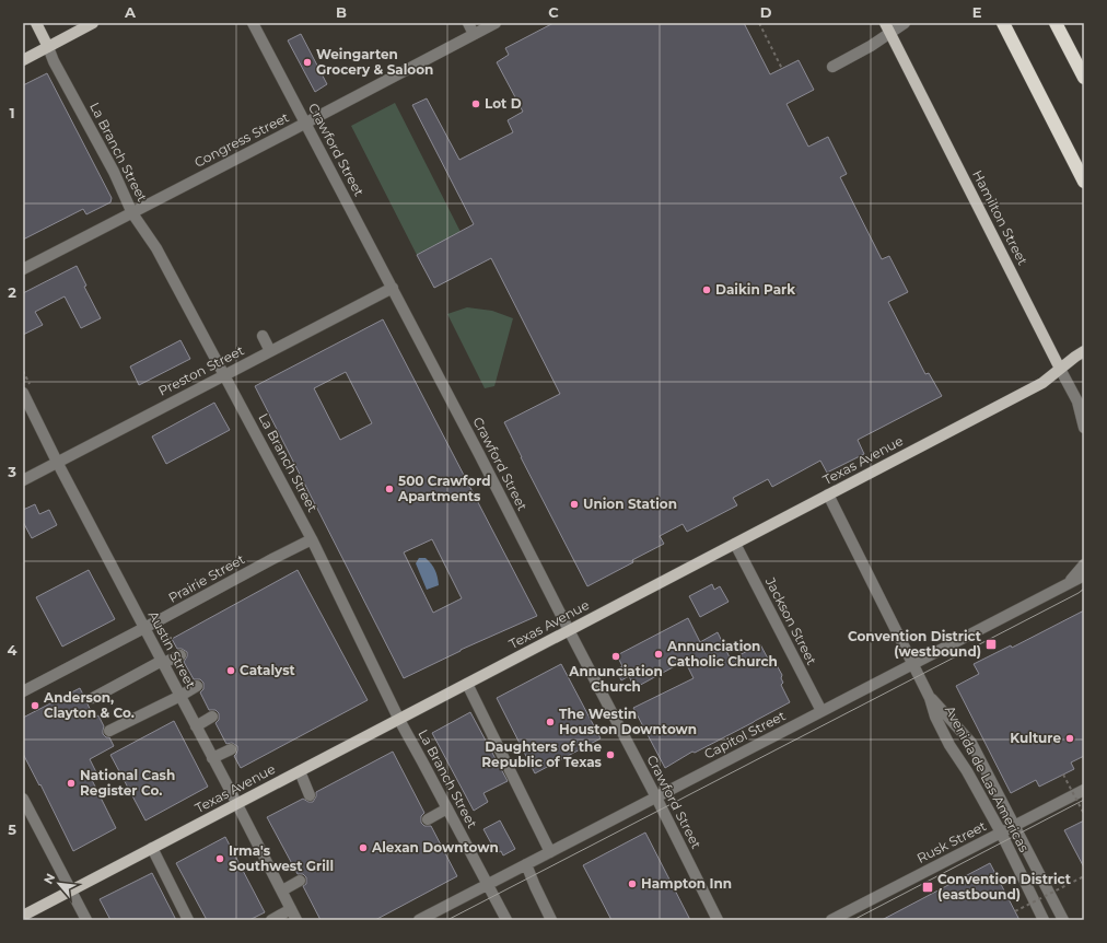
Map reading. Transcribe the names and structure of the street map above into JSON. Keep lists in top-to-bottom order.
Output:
{
  "streets": {
    "main road": ["La Branch Street", "Hamilton Street", "Texas Avenue"],
    "street": [
      "Congress Street",
      "Crawford Street",
      "Preston Street",
      "Prairie Street",
      "Jackson Street",
      "Austin Street",
      "Capitol Street",
      "Avenida de Las Americas",
      "Rusk Street"
    ]
  },
  "crossings": [
    ["Congress Street", "Crawford Street"],
    ["Congress Street", "La Branch Street"],
    ["Crawford Street", "Preston Street"],
    ["Crawford Street", "Texas Avenue"],
    ["Crawford Street", "Capitol Street"],
    ["La Branch Street", "Preston Street"],
    ["La Branch Street", "Texas Avenue"],
    ["La Branch Street", "Prairie Street"],
    ["La Branch Street", "Capitol Street"],
    ["Hamilton Street", "Texas Avenue"],
    ["Preston Street", "Austin Street"],
    ["Texas Avenue", "Jackson Street"],
    ["Texas Avenue", "Austin Street"],
    ["Texas Avenue", "Avenida de Las Americas"],
    ["Prairie Street", "Austin Street"],
    ["Jackson Street", "Capitol Street"],
    ["Capitol Street", "Avenida de Las Americas"],
    ["Avenida de Las Americas", "Rusk Street"]
  ],
  "places": {
    "other": [
      "Weingarten Grocery & Saloon",
      "Lot D",
      "Daikin Park",
      "500 Crawford Apartments",
      "Union Station",
      "Annunciation Catholic Church",
      "Annunciation Church",
      "Catalyst",
      "Anderson, Clayton & Co.",
      "The Westin Houston Downtown",
      "Kulture",
      "Daughters of the Republic of Texas",
      "National Cash Register Co.",
      "Alexan Downtown",
      "Irma's Southwest Grill",
      "Hampton Inn"
    ],
    "transit": ["Convention District (westbound)", "Convention District (eastbound)"]
  },
  "north": "top left",
  "grid": {
    "columns": [
      "A",
      "B",
      "C",
      "D",
      "E"
    ],
    "rows": [
      "1",
      "2",
      "3",
      "4",
      "5"
    ]
  }
}
